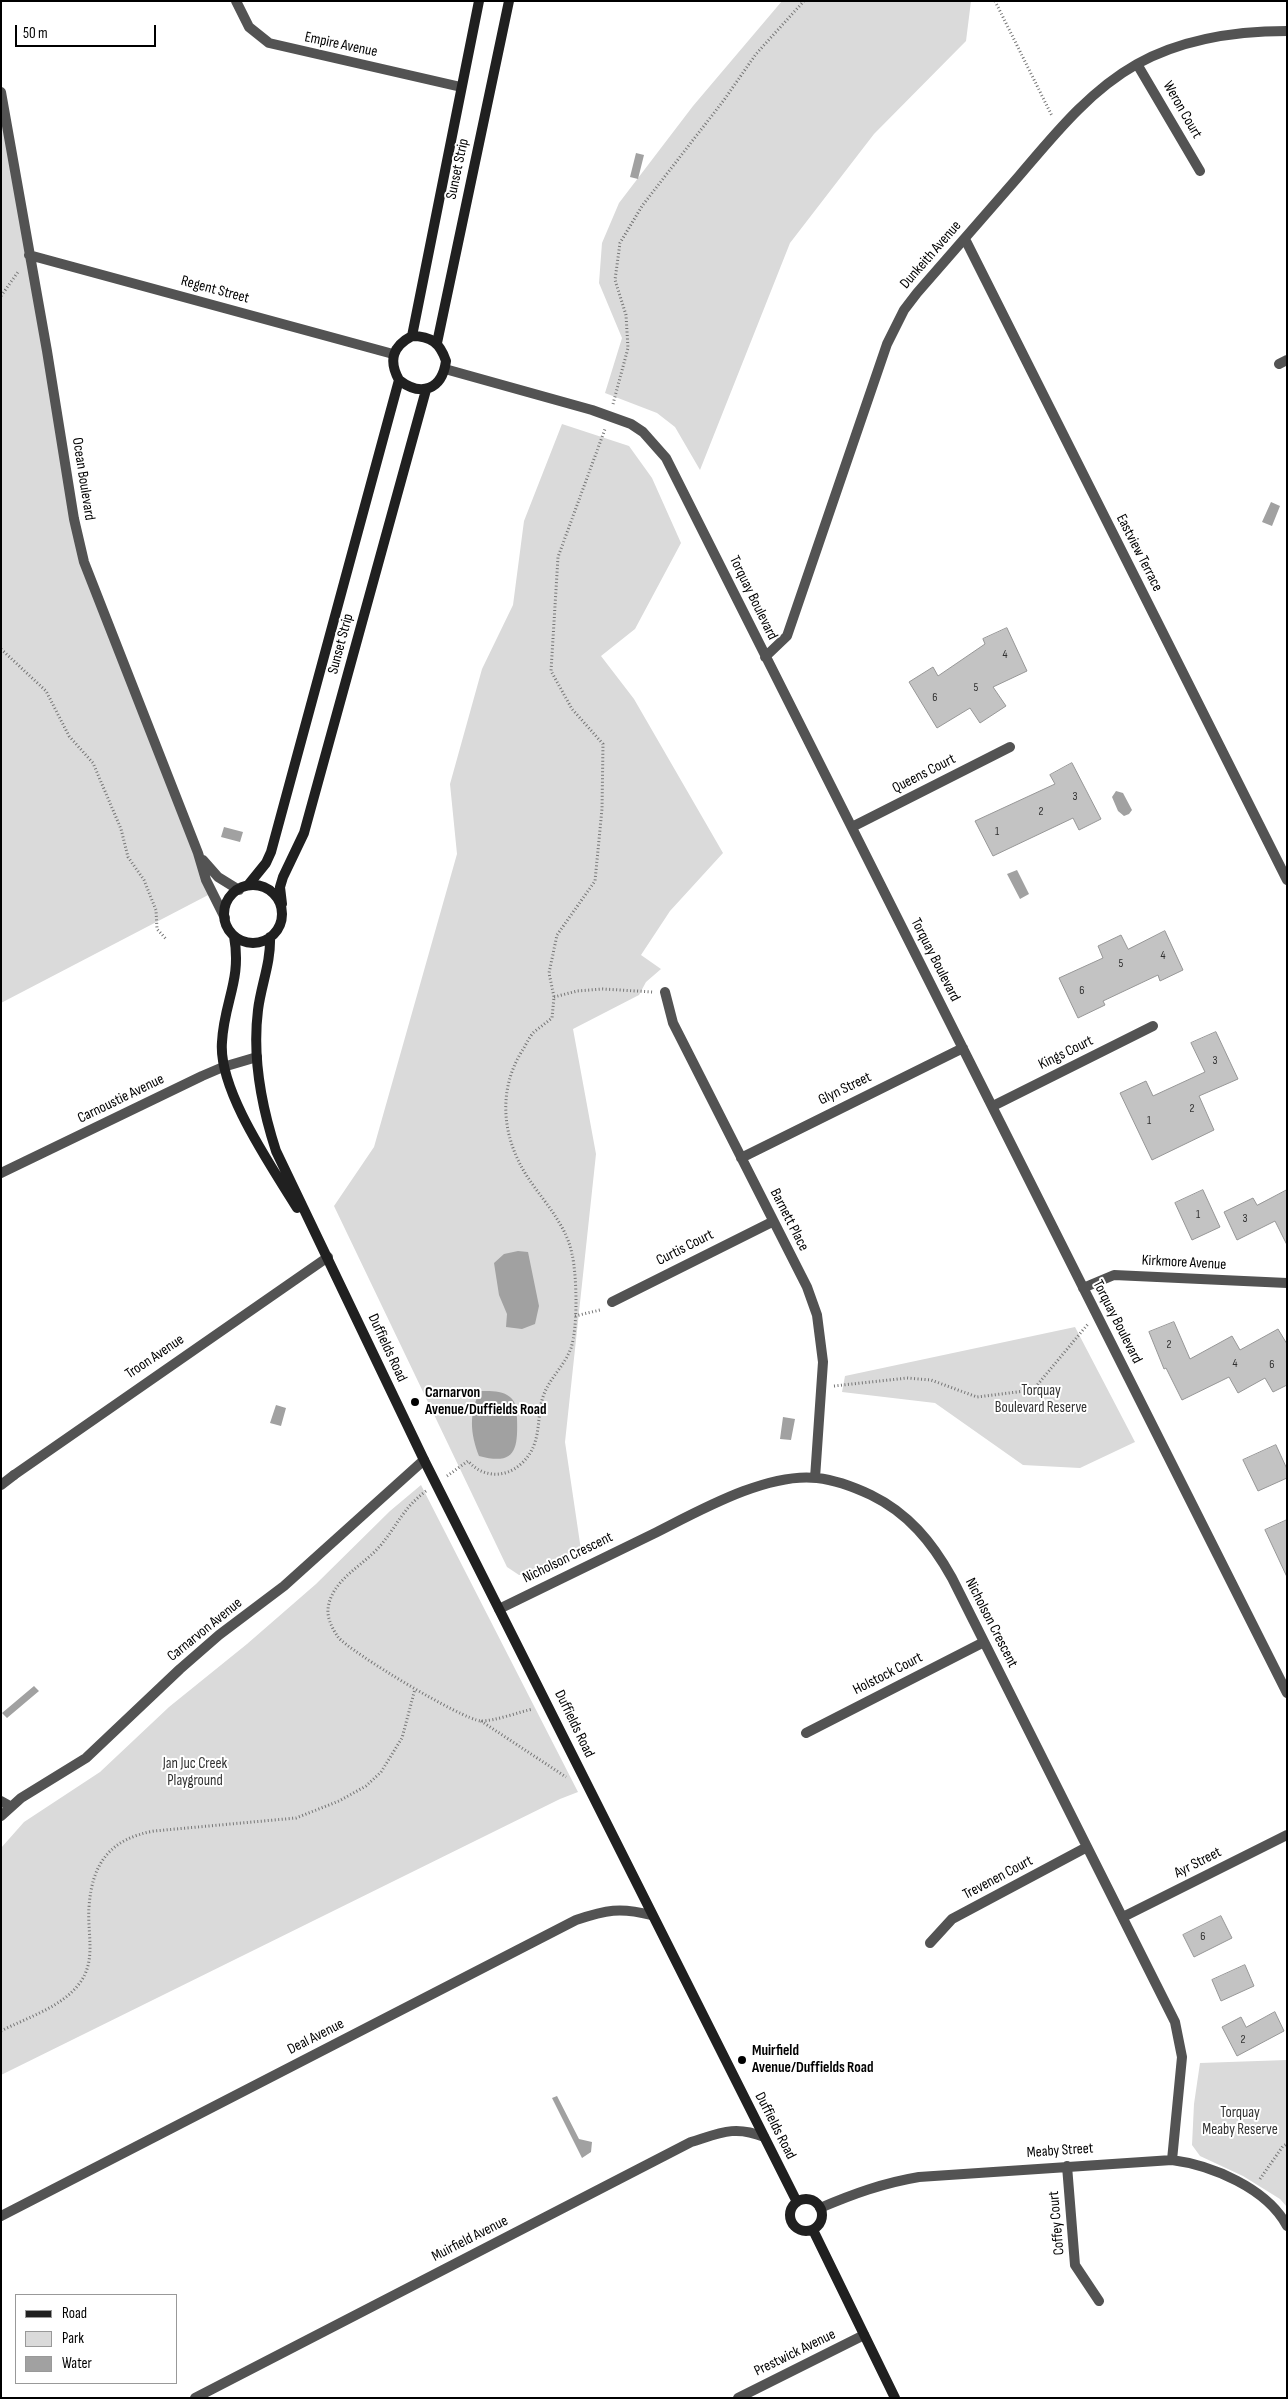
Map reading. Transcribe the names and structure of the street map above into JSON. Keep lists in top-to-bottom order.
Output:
{
  "streets": {
    "street": [
      "Empire Avenue",
      "Weron Court",
      "Sunset Strip",
      "Dunkeith Avenue",
      "Regent Street",
      "Ocean Boulevard",
      "Eastview Terrace",
      "Torquay Boulevard",
      "Queens Court",
      "Kings Court",
      "Glyn Street",
      "Carnoustie Avenue",
      "Barnett Place",
      "Curtis Court",
      "Kirkmore Avenue",
      "Duffields Road",
      "Troon Avenue",
      "Nicholson Crescent",
      "Carnarvon Avenue",
      "Holstock Court",
      "Ayr Street",
      "Trevenen Court",
      "Deal Avenue",
      "Meaby Street",
      "Coffey Court",
      "Muirfield Avenue",
      "Prestwick Avenue"
    ]
  },
  "crossings": [
    ["Empire Avenue", "Sunset Strip"],
    ["Weron Court", "Dunkeith Avenue"],
    ["Sunset Strip", "Regent Street"],
    ["Sunset Strip", "Ocean Boulevard"],
    ["Sunset Strip", "Torquay Boulevard"],
    ["Sunset Strip", "Duffields Road"],
    ["Dunkeith Avenue", "Eastview Terrace"],
    ["Dunkeith Avenue", "Torquay Boulevard"],
    ["Regent Street", "Ocean Boulevard"],
    ["Regent Street", "Torquay Boulevard"],
    ["Ocean Boulevard", "Duffields Road"],
    ["Torquay Boulevard", "Queens Court"],
    ["Torquay Boulevard", "Kings Court"],
    ["Torquay Boulevard", "Glyn Street"],
    ["Torquay Boulevard", "Kirkmore Avenue"],
    ["Glyn Street", "Barnett Place"],
    ["Carnoustie Avenue", "Duffields Road"],
    ["Barnett Place", "Curtis Court"],
    ["Barnett Place", "Nicholson Crescent"],
    ["Duffields Road", "Troon Avenue"],
    ["Duffields Road", "Nicholson Crescent"],
    ["Duffields Road", "Carnarvon Avenue"],
    ["Duffields Road", "Deal Avenue"],
    ["Duffields Road", "Meaby Street"],
    ["Duffields Road", "Muirfield Avenue"],
    ["Nicholson Crescent", "Holstock Court"],
    ["Nicholson Crescent", "Ayr Street"],
    ["Nicholson Crescent", "Trevenen Court"],
    ["Nicholson Crescent", "Meaby Street"],
    ["Meaby Street", "Coffey Court"]
  ],
  "parks": ["Torquay Boulevard Reserve", "Jan Juc Creek Playground", "Torquay Meaby Reserve"],
  "places": ["Carnarvon Avenue/Duffields Road", "Muirfield Avenue/Duffields Road"],
  "house_numbers": [
    "4",
    "5",
    "6",
    "3",
    "2",
    "1",
    "4",
    "5",
    "6",
    "3",
    "2",
    "1",
    "1",
    "3",
    "2",
    "4",
    "6",
    "6",
    "2"
  ],
  "legend": ["Road", "Park", "Water"],
  "scale_bar": "50 m"
}
